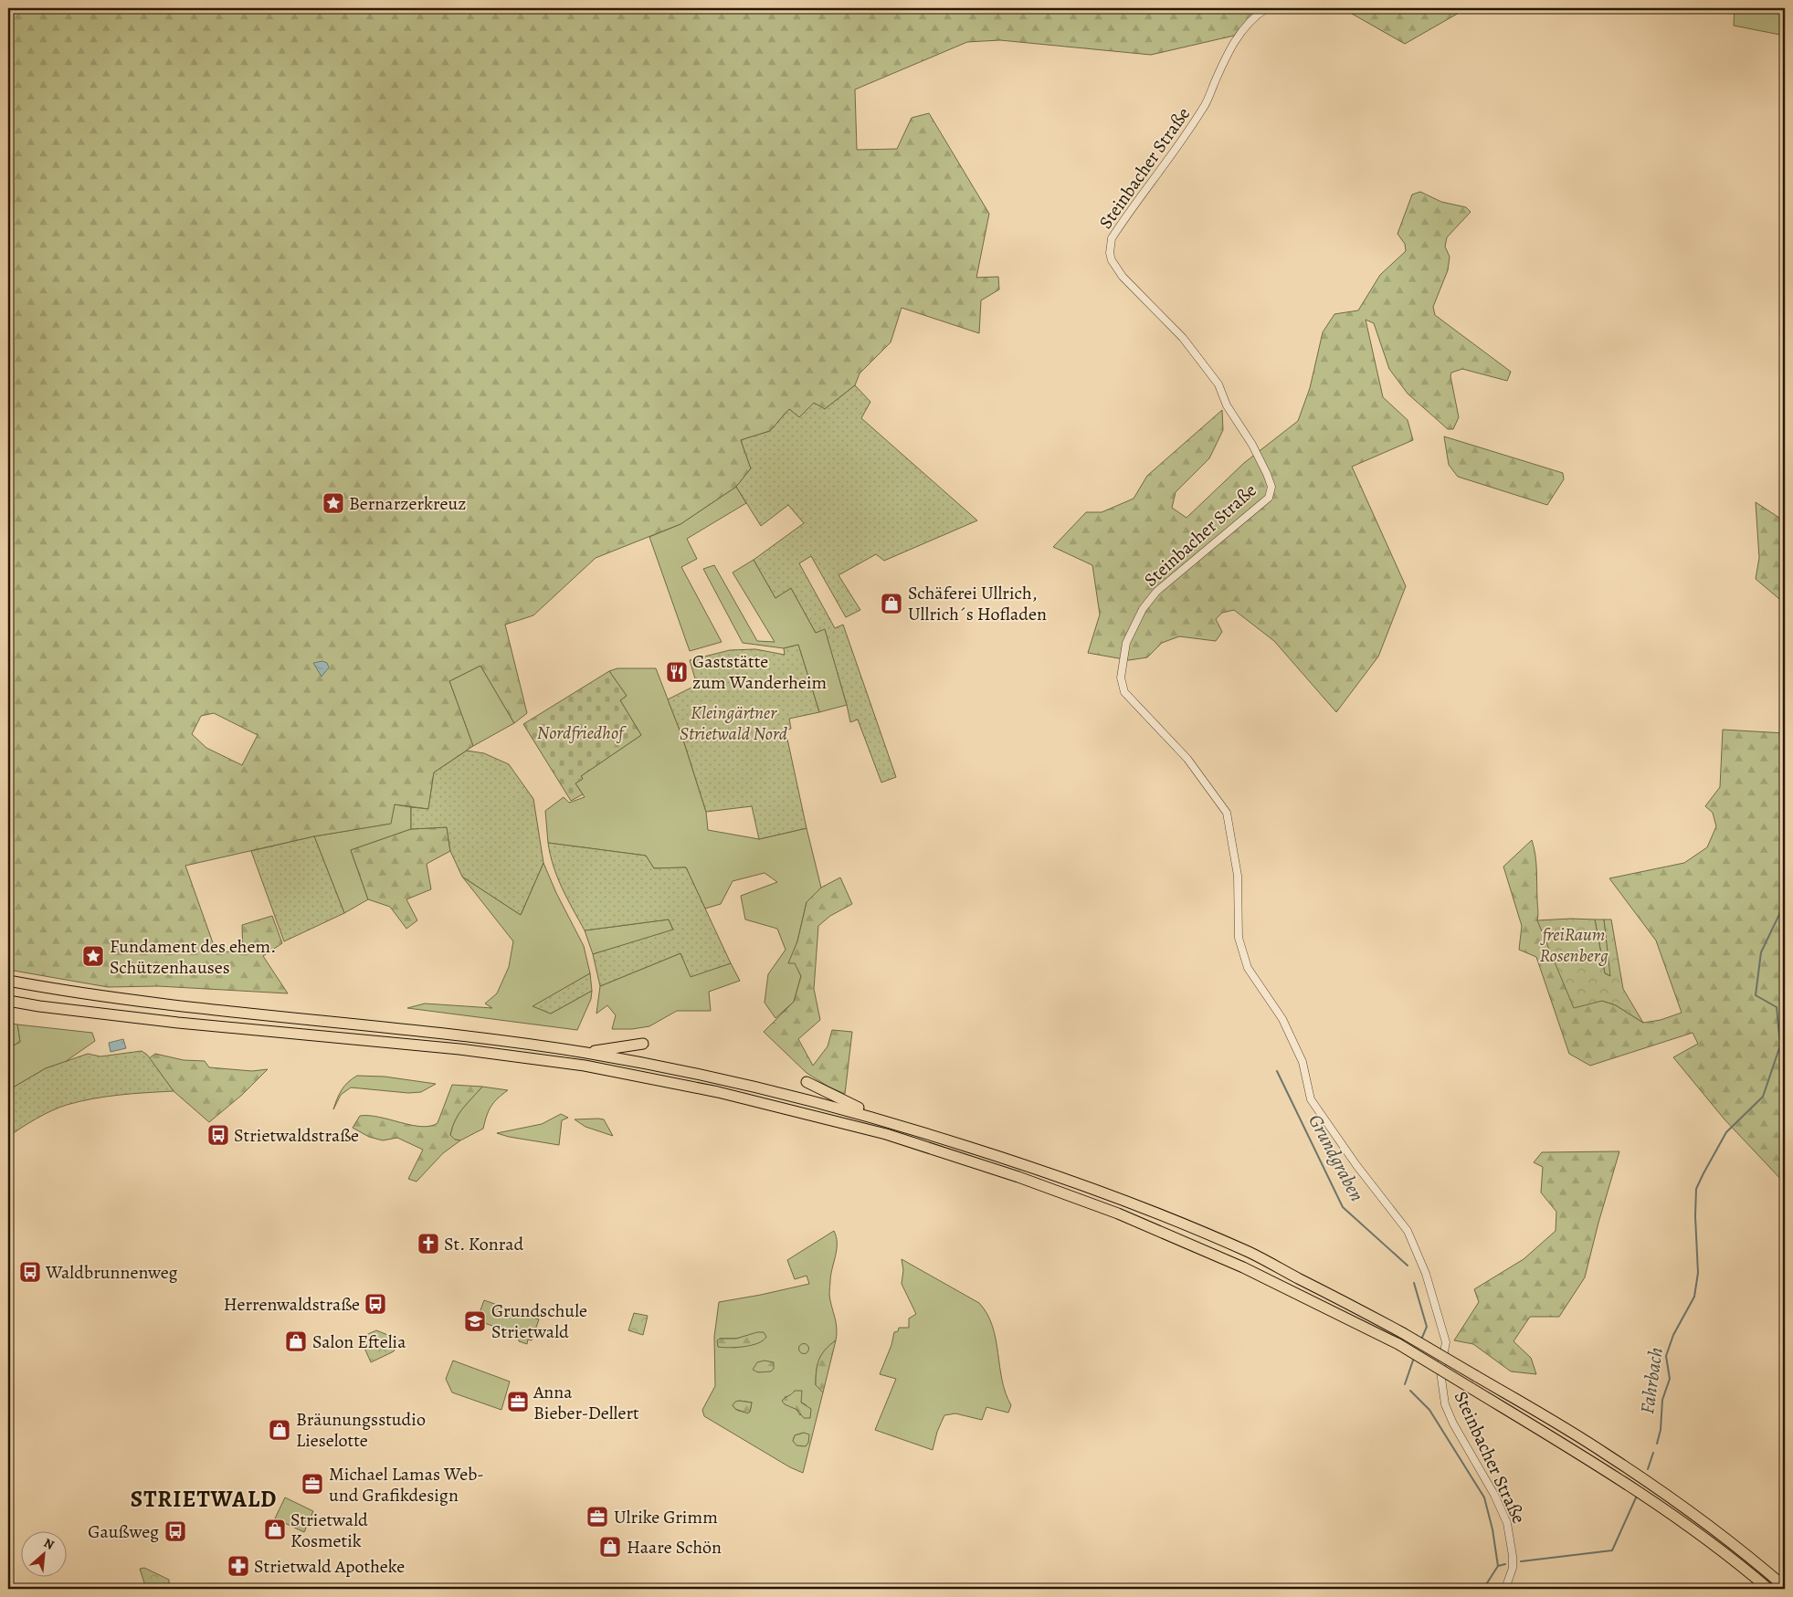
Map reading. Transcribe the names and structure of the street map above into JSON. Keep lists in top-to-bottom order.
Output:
{
  "streets": {
    "street": ["Steinbacher Straße"]
  },
  "districts": ["STRIETWALD"],
  "water": ["Grundgraben", "Fahrbach"],
  "parks": ["Kleingärtner Strietwald Nord", "Nordfriedhof", "freiRaum Rosenberg"],
  "places": {
    "place": ["Bernarzerkreuz", "Fundament des ehem. Schützenhauses"],
    "shop": [
      "Schäferei Ullrich, Ullrich´s Hofladen",
      "Salon Eftelia",
      "Bräunungsstudio Lieselotte",
      "Strietwald Kosmetik",
      "Haare Schön"
    ],
    "restaurant": ["Gaststätte zum Wanderheim"],
    "bus stop": [
      "Strietwaldstraße",
      "Waldbrunnenweg",
      "Herrenwaldstraße",
      "Gaußweg"
    ],
    "church": ["St. Konrad"],
    "school or university": ["Grundschule Strietwald"],
    "office": ["Anna Bieber-Dellert", "Michael Lamas Web- und Grafikdesign", "Ulrike Grimm"],
    "pharmacy": ["Strietwald Apotheke"]
  },
  "north": "top right"
}
